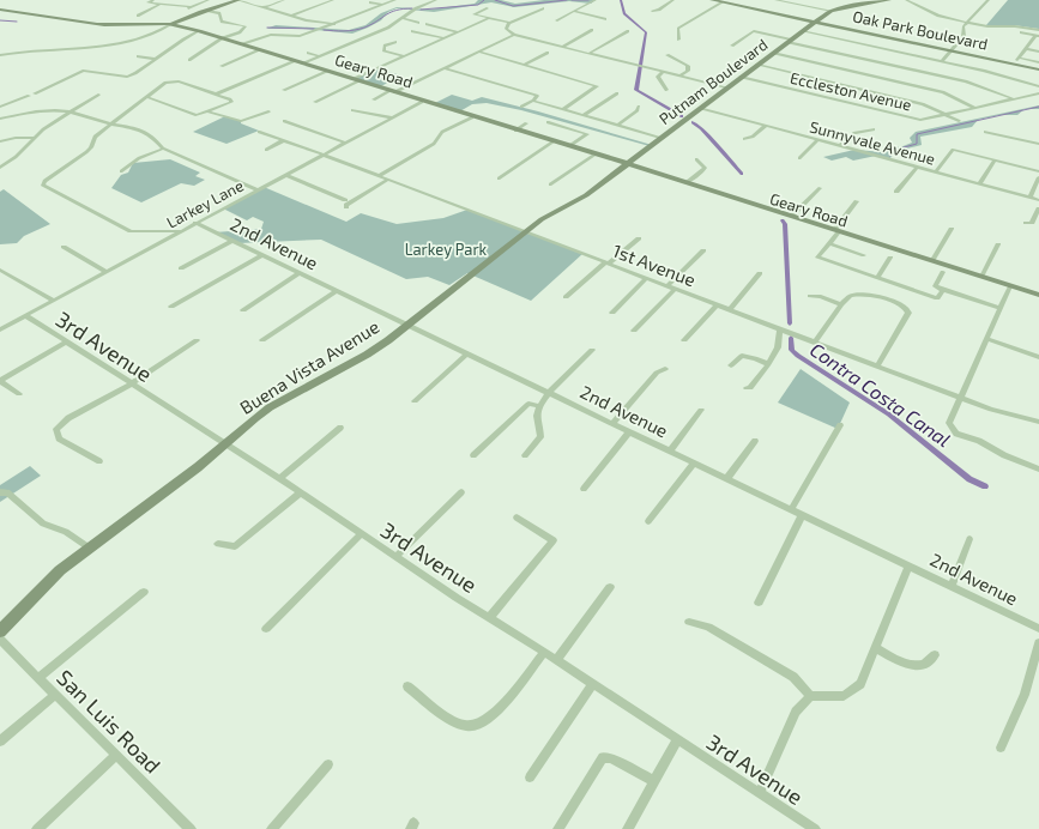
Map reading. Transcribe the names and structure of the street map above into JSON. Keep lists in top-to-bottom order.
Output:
{
  "streets": {
    "street": [
      "Oak Park Boulevard",
      "Geary Road",
      "Putnam Boulevard",
      "Eccleston Avenue",
      "Sunnyvale Avenue",
      "Larkey Lane",
      "2nd Avenue",
      "1st Avenue",
      "3rd Avenue",
      "Buena Vista Avenue",
      "San Luis Road"
    ]
  },
  "crossings": [
    ["Oak Park Boulevard", "Putnam Boulevard"],
    ["Geary Road", "Putnam Boulevard"],
    ["Geary Road", "Larkey Lane"],
    ["Geary Road", "Buena Vista Avenue"],
    ["Putnam Boulevard", "Eccleston Avenue"],
    ["Putnam Boulevard", "Sunnyvale Avenue"],
    ["Putnam Boulevard", "Buena Vista Avenue"],
    ["Larkey Lane", "2nd Avenue"],
    ["Larkey Lane", "1st Avenue"],
    ["Larkey Lane", "3rd Avenue"],
    ["2nd Avenue", "Buena Vista Avenue"],
    ["1st Avenue", "Buena Vista Avenue"],
    ["3rd Avenue", "Buena Vista Avenue"]
  ],
  "water": ["Contra Costa Canal"],
  "parks": ["Larkey Park"]
}
